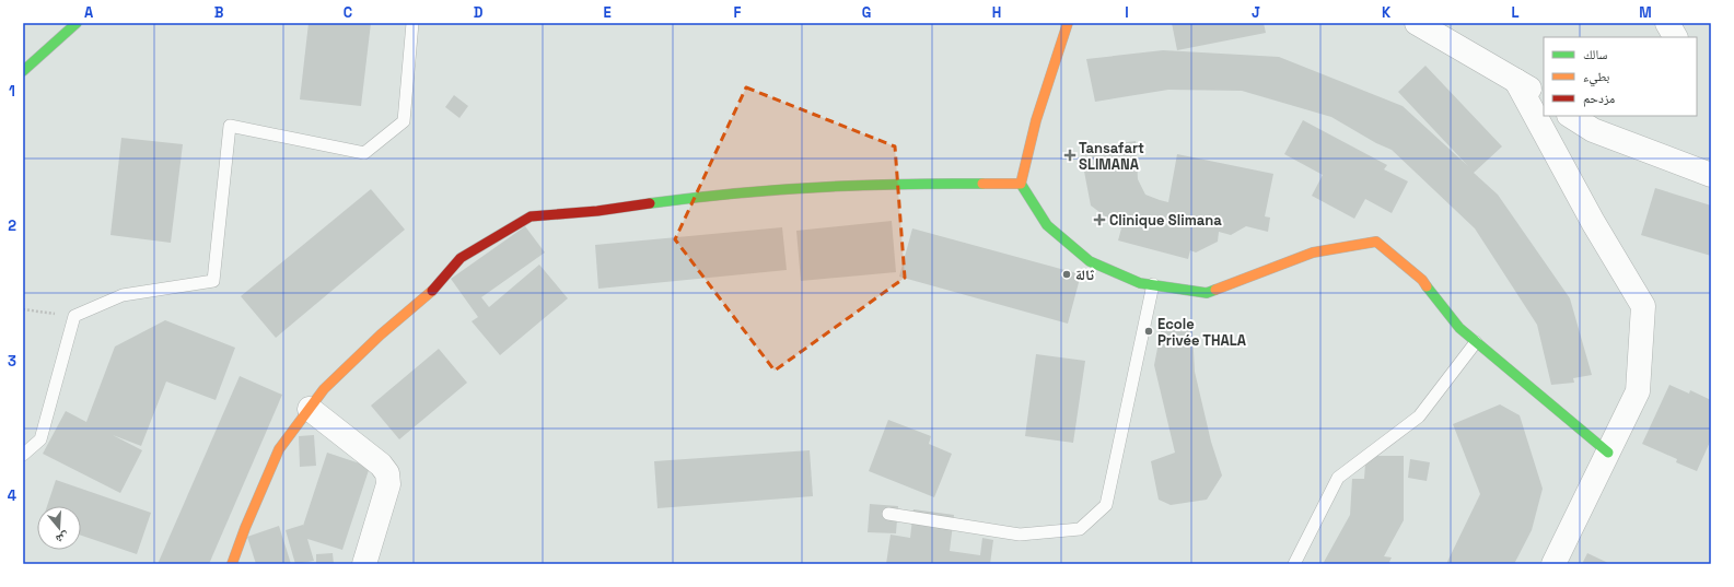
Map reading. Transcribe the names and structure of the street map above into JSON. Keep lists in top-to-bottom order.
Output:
{
  "places": {
    "health": ["Tansafart SLIMANA", "Clinique Slimana"],
    "other": ["ثالة", "Ecole Privée THALA"]
  },
  "legend": ["سالك", "بطيء", "مزدحم"],
  "north": "bottom",
  "grid": {
    "columns": [
      "A",
      "B",
      "C",
      "D",
      "E",
      "F",
      "G",
      "H",
      "I",
      "J",
      "K",
      "L",
      "M"
    ],
    "rows": [
      "1",
      "2",
      "3",
      "4"
    ]
  }
}
